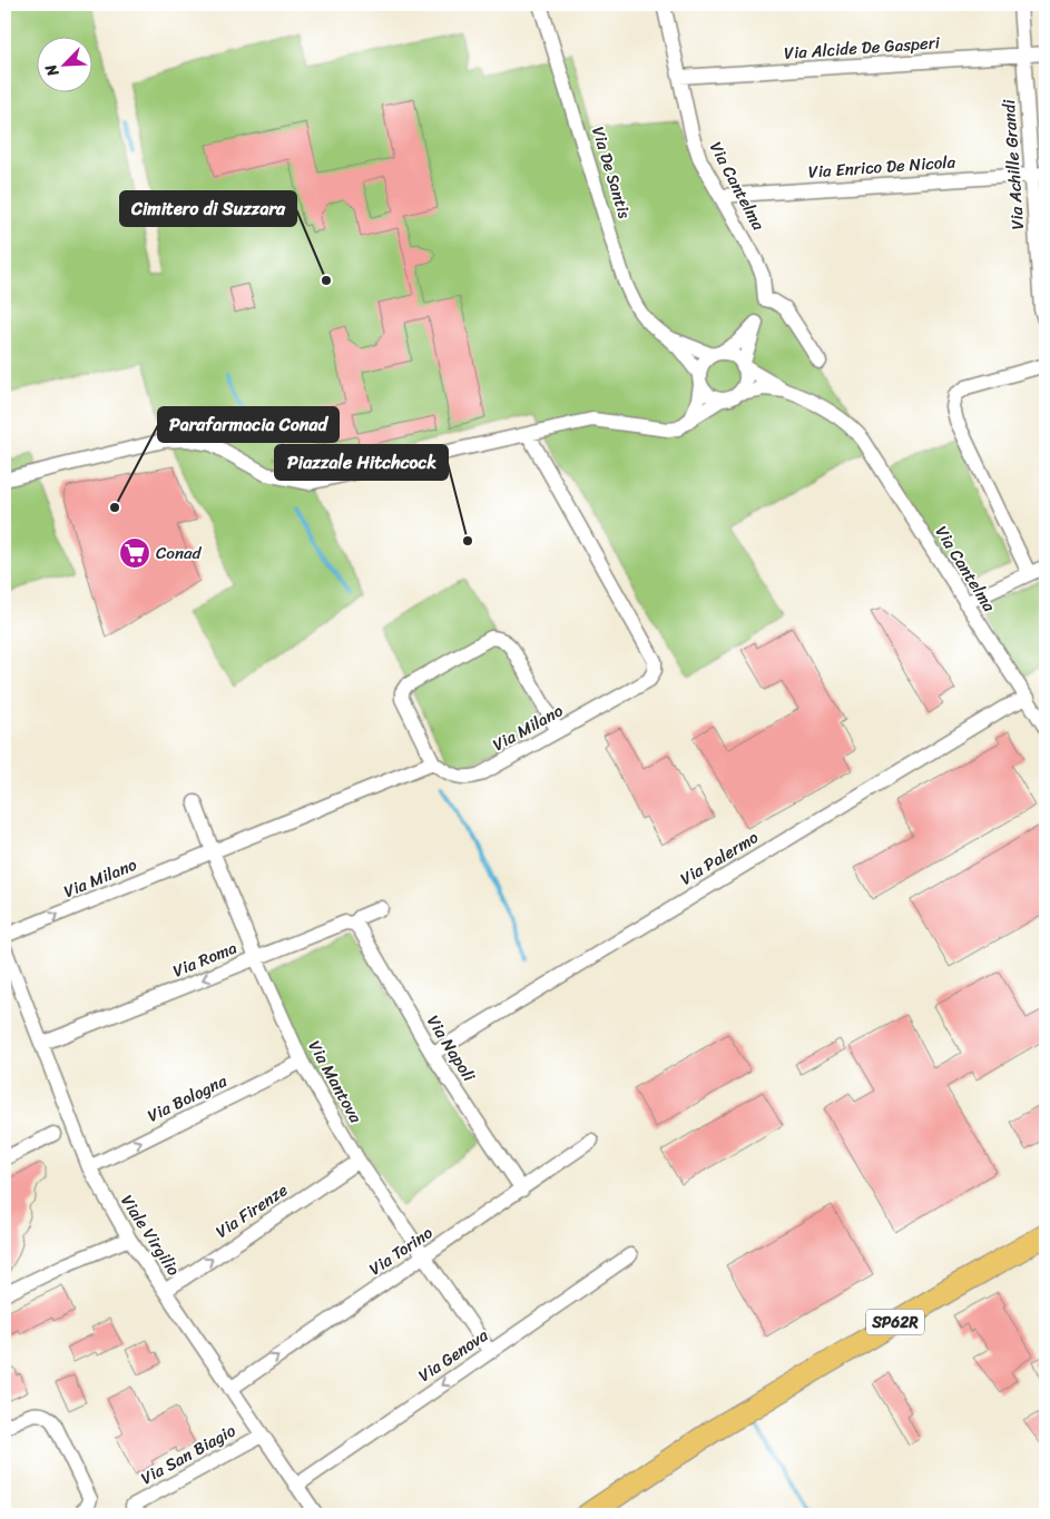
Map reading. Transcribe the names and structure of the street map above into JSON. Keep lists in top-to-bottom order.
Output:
{
  "streets": {
    "main road": ["SP62R"],
    "street": [
      "Via Alcide De Gasperi",
      "Via Achille Grandi",
      "Via Enrico De Nicola",
      "Via De Santis",
      "Via Cantelma",
      "Via Milano",
      "Via Palermo",
      "Via Roma",
      "Via Napoli",
      "Via Mantova",
      "Via Bologna",
      "Via Firenze",
      "Viale Virgilio",
      "Via Torino",
      "Via Genova",
      "Via San Biagio"
    ]
  },
  "crossings": [
    ["Via Alcide De Gasperi", "Via Achille Grandi"],
    ["Via Alcide De Gasperi", "Via Cantelma"],
    ["Via Achille Grandi", "Via Enrico De Nicola"],
    ["Via Enrico De Nicola", "Via Cantelma"],
    ["Via Cantelma", "Via Palermo"],
    ["Via Milano", "Via Mantova"],
    ["Via Palermo", "Via Napoli"],
    ["Via Roma", "Via Napoli"],
    ["Via Roma", "Via Mantova"],
    ["Via Roma", "Viale Virgilio"],
    ["Via Napoli", "Via Torino"],
    ["Via Mantova", "Via Bologna"],
    ["Via Mantova", "Via Firenze"],
    ["Via Mantova", "Via Torino"],
    ["Via Mantova", "Via Genova"],
    ["Via Bologna", "Viale Virgilio"],
    ["Via Firenze", "Viale Virgilio"],
    ["Viale Virgilio", "Via Torino"],
    ["Viale Virgilio", "Via Genova"],
    ["Viale Virgilio", "Via San Biagio"]
  ],
  "one_way": [
    "Via Roma",
    "Via Bologna",
    "Via Firenze",
    "Via Torino",
    "Via Genova"
  ],
  "places": {
    "other": ["Cimitero di Suzzara", "Parafarmacia Conad", "Piazzale Hitchcock"],
    "supermarket": ["Conad"]
  },
  "north": "bottom left"
}
